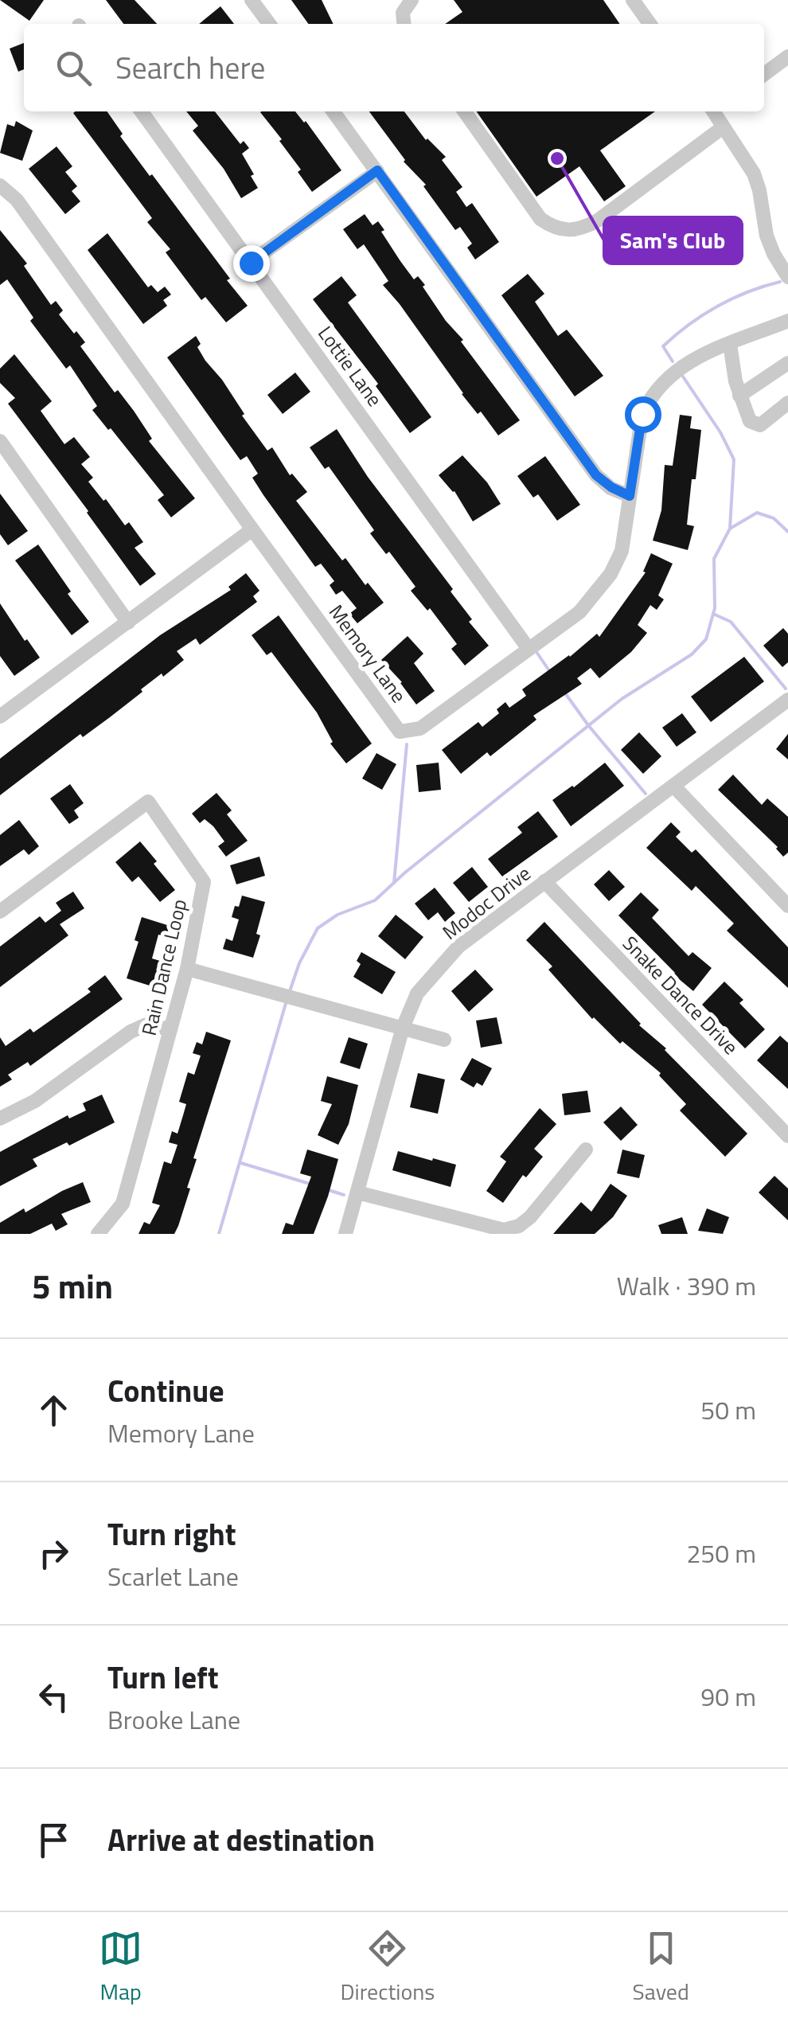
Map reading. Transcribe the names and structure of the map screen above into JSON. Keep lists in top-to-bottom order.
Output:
{
  "streets": {
    "street": [
      "Lottie Lane",
      "Memory Lane",
      "Modoc Drive",
      "Rain Dance Loop",
      "Snake Dance Drive"
    ]
  },
  "crossings": [
    ["Lottie Lane", "Memory Lane"],
    ["Modoc Drive", "Snake Dance Drive"]
  ],
  "places": ["Sam's Club"],
  "page": {
    "search": "Search here",
    "heading": ["5 min", "Walk · 390 m"],
    "list": [
      ["Continue", "Memory Lane", "50 m"],
      ["Turn right", "Scarlet Lane", "250 m"],
      ["Turn left", "Brooke Lane", "90 m"],
      "Arrive at destination"
    ],
    "nav": ["Map", "Directions", "Saved"]
  }
}
